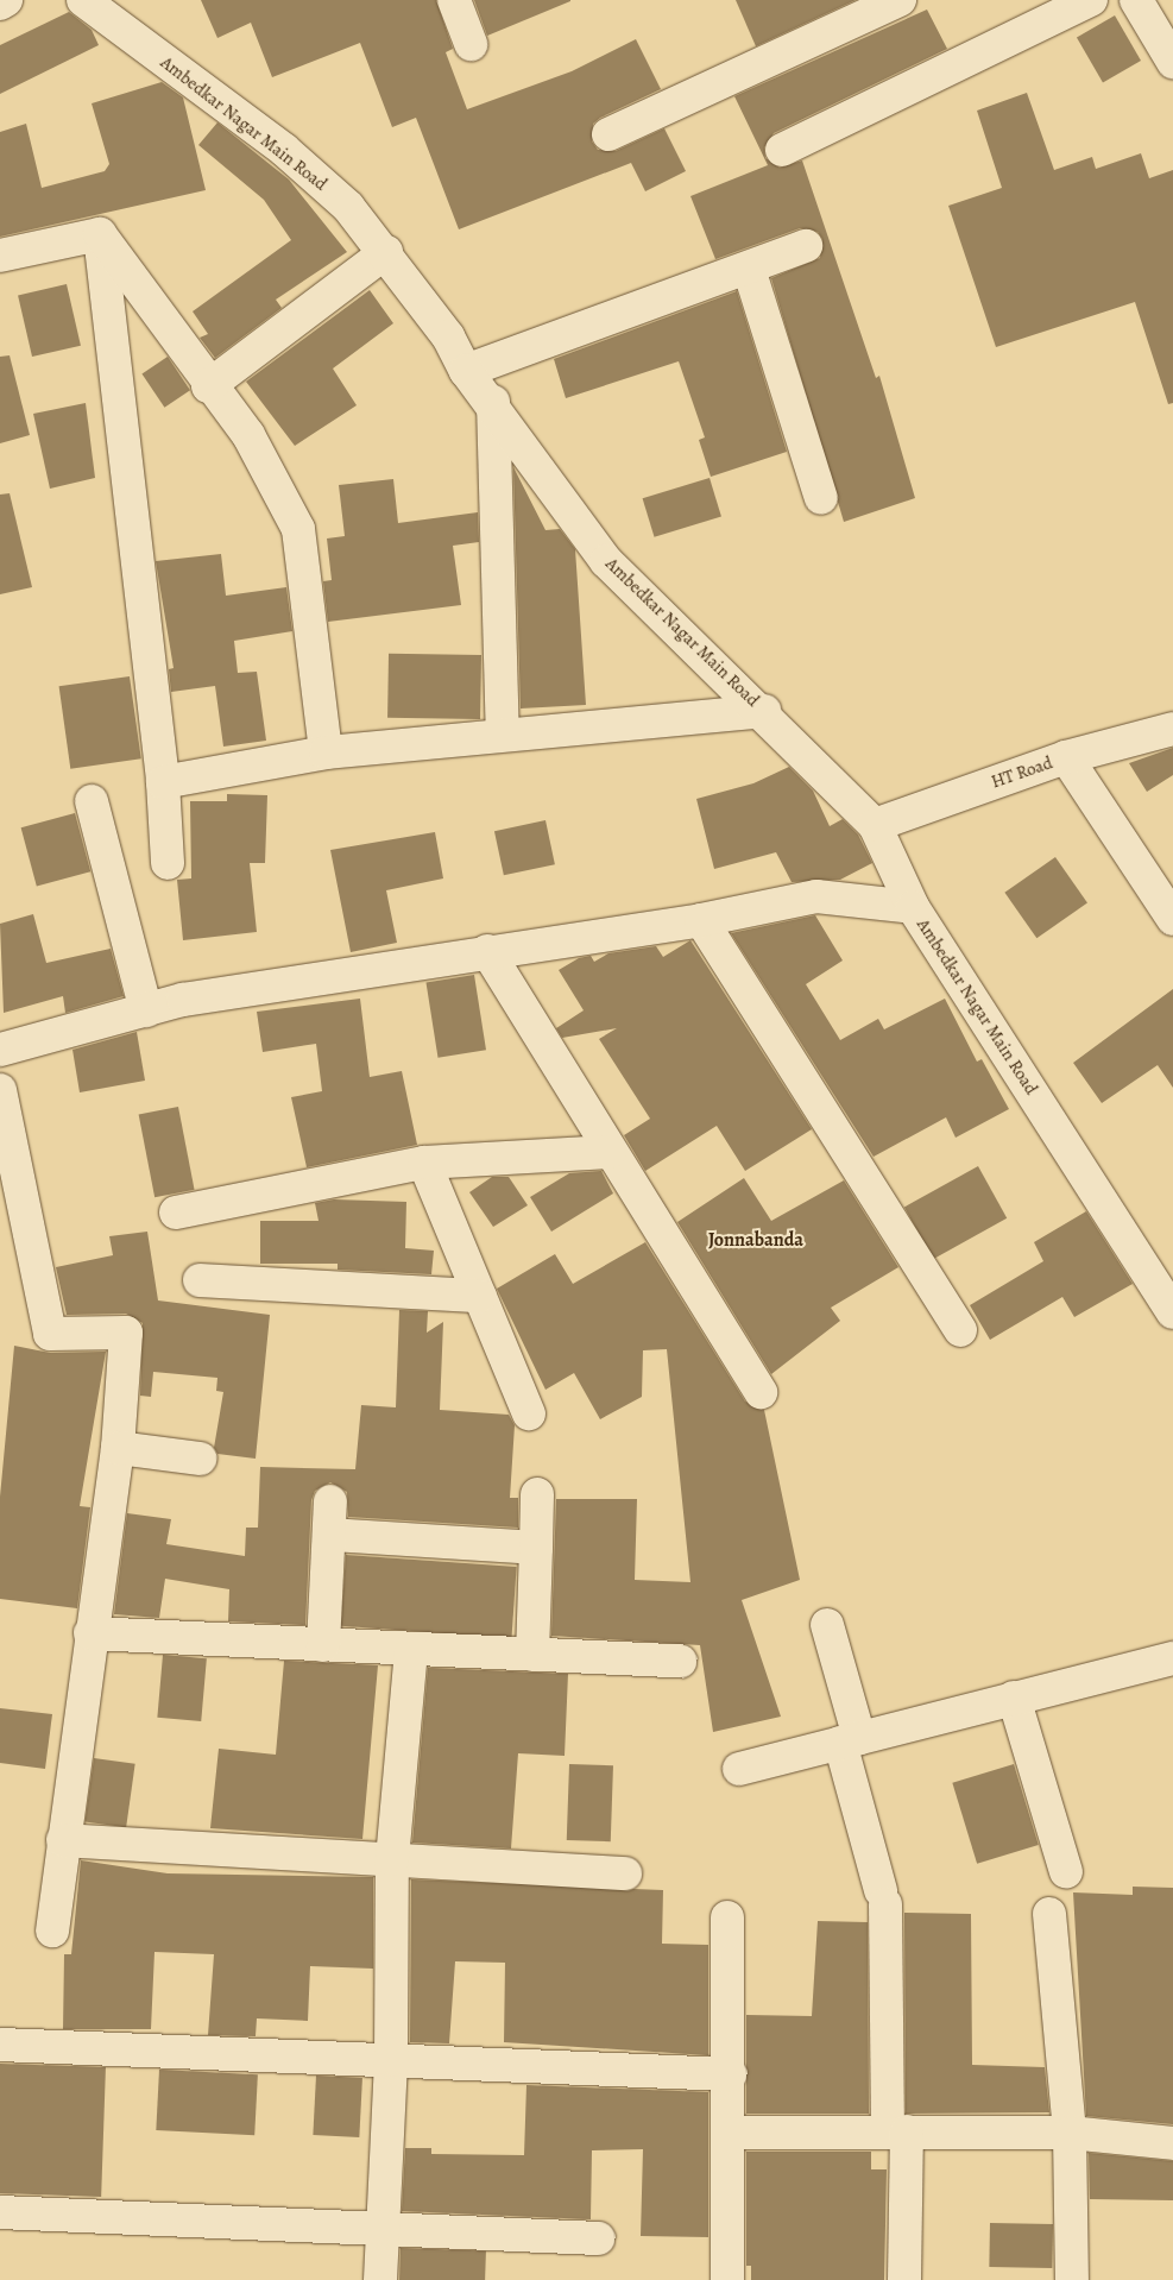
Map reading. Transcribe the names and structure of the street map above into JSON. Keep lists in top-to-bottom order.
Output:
{
  "streets": {
    "street": ["Ambedkar Nagar Main Road", "HT Road"]
  },
  "crossings": [
    ["Ambedkar Nagar Main Road", "HT Road"]
  ],
  "districts": ["Jonnabanda"]
}
